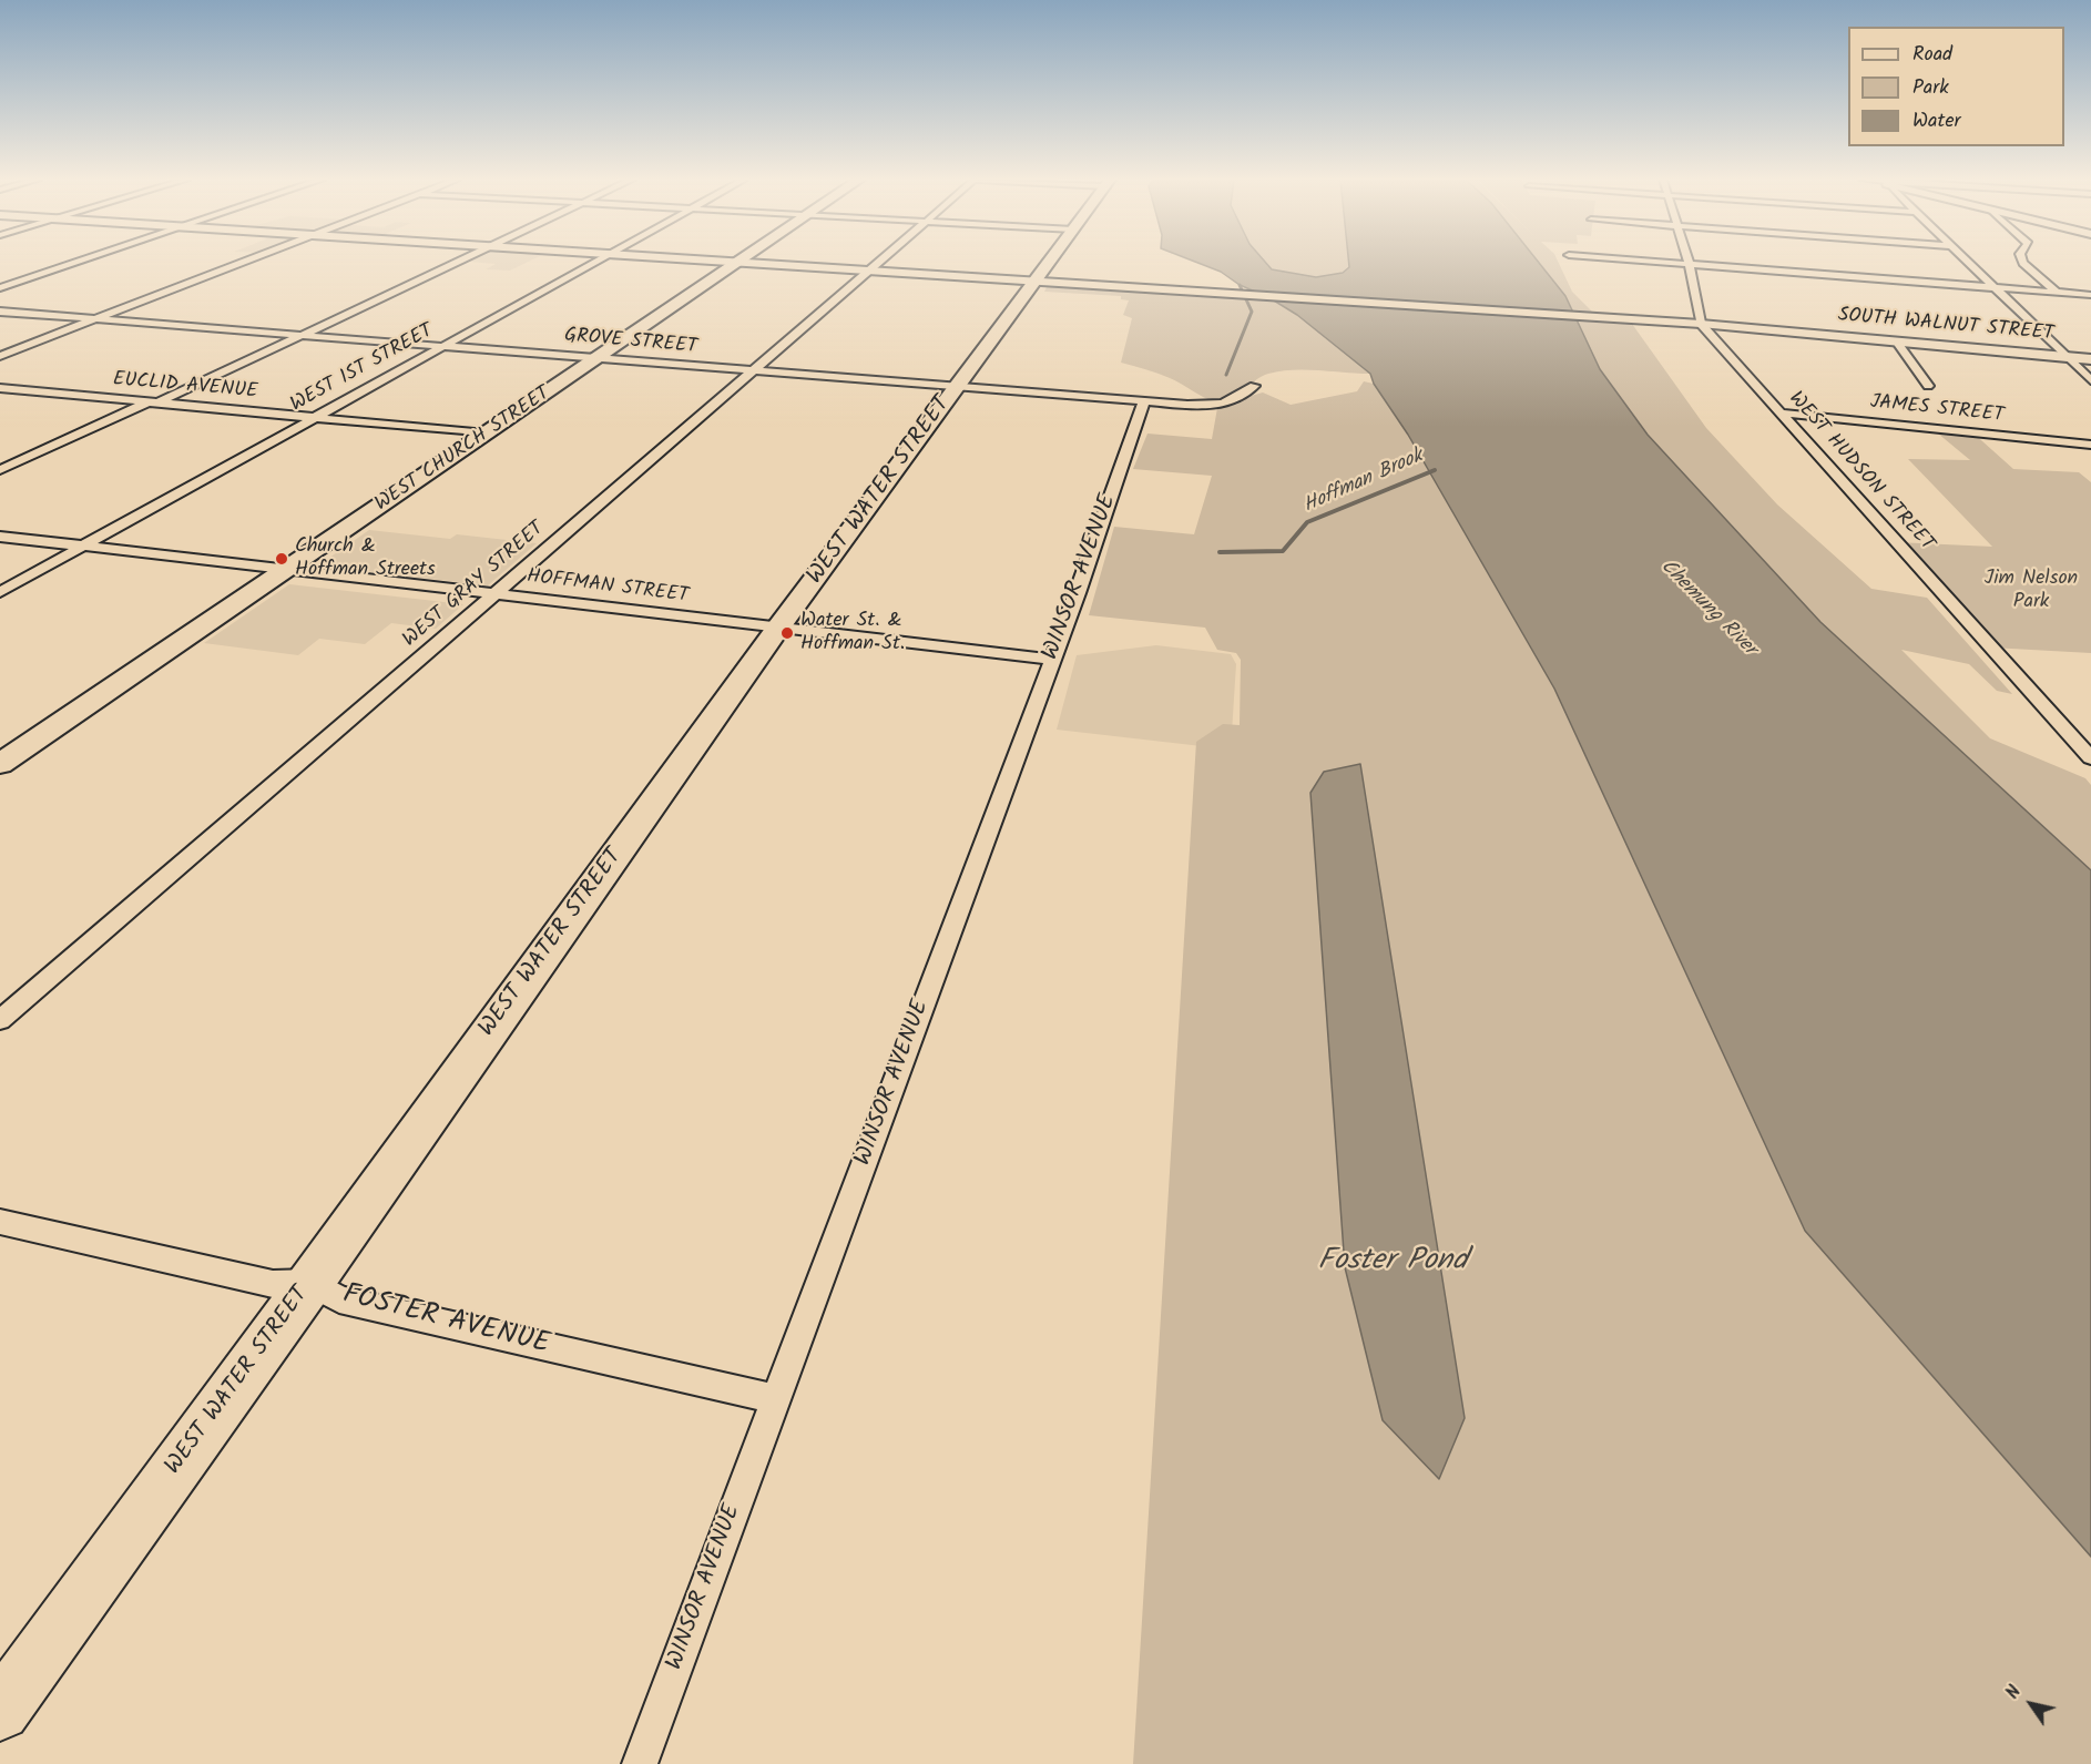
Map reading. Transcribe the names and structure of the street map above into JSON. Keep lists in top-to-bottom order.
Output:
{
  "streets": {
    "main road": ["WEST CHURCH STREET", "WEST WATER STREET"],
    "street": [
      "SOUTH WALNUT STREET",
      "GROVE STREET",
      "WEST 1ST STREET",
      "EUCLID AVENUE",
      "JAMES STREET",
      "WEST HUDSON STREET",
      "WINSOR AVENUE",
      "WEST GRAY STREET",
      "HOFFMAN STREET",
      "FOSTER AVENUE"
    ]
  },
  "crossings": [
    ["SOUTH WALNUT STREET", "WEST HUDSON STREET"],
    ["SOUTH WALNUT STREET", "WEST WATER STREET"],
    ["SOUTH WALNUT STREET", "WEST GRAY STREET"],
    ["GROVE STREET", "WEST 1ST STREET"],
    ["GROVE STREET", "WEST CHURCH STREET"],
    ["GROVE STREET", "WEST WATER STREET"],
    ["GROVE STREET", "WINSOR AVENUE"],
    ["GROVE STREET", "WEST GRAY STREET"],
    ["WEST 1ST STREET", "EUCLID AVENUE"],
    ["WEST 1ST STREET", "HOFFMAN STREET"],
    ["EUCLID AVENUE", "WEST CHURCH STREET"],
    ["JAMES STREET", "WEST HUDSON STREET"],
    ["WEST CHURCH STREET", "HOFFMAN STREET"],
    ["WEST WATER STREET", "HOFFMAN STREET"],
    ["WEST WATER STREET", "FOSTER AVENUE"],
    ["WINSOR AVENUE", "HOFFMAN STREET"],
    ["WINSOR AVENUE", "FOSTER AVENUE"],
    ["WEST GRAY STREET", "HOFFMAN STREET"]
  ],
  "water": ["Hoffman Brook", "Chemung River", "Foster Pond"],
  "parks": ["Jim Nelson Park"],
  "places": ["Church & Hoffman Streets", "Water St. & Hoffman St."],
  "legend": ["Road", "Park", "Water"],
  "north": "top left"
}
